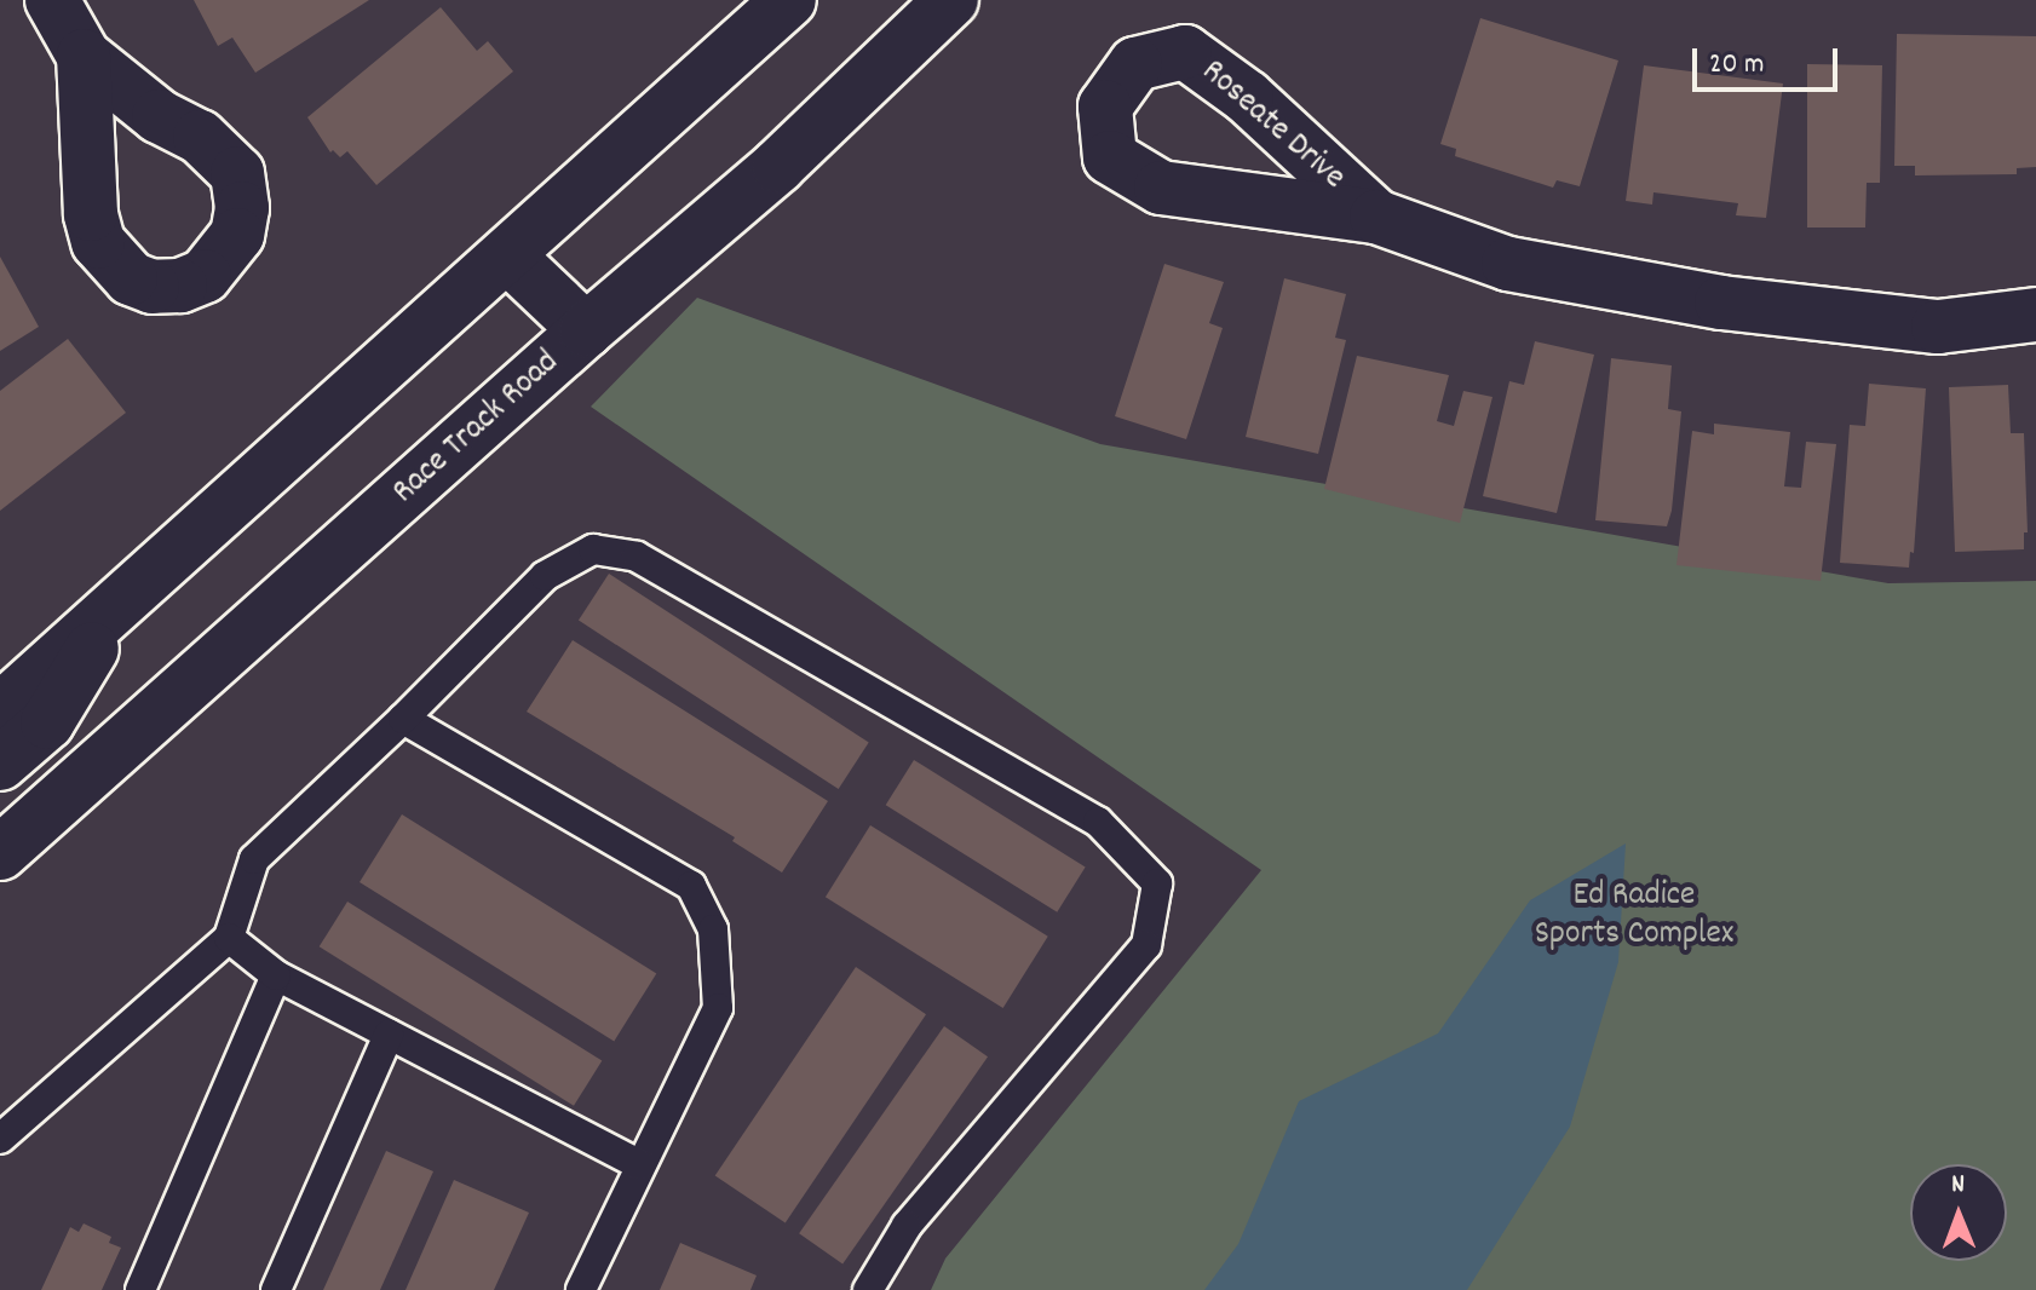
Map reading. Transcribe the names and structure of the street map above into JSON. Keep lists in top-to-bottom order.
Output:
{
  "streets": {
    "main road": ["Roseate Drive", "Race Track Road"]
  },
  "parks": ["Ed Radice Sports Complex"],
  "scale_bar": "20 m",
  "north": "top"
}
